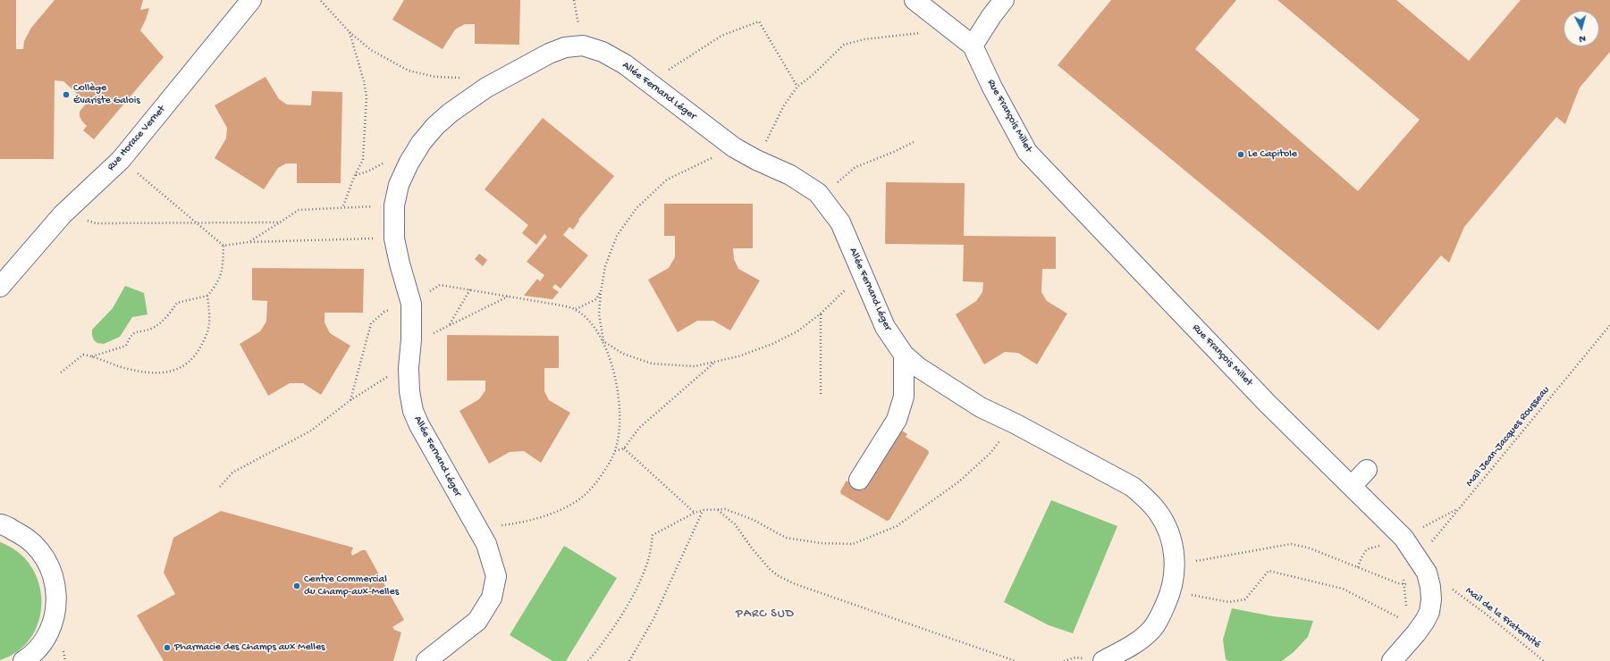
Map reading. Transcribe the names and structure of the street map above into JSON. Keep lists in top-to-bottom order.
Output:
{
  "streets": {
    "street": ["Allée Fernand Léger", "Rue François Millet", "Rue Horace Vernet"],
    "path": ["Mail Jean-Jacques Rousseau", "Mail de la Fraternité"]
  },
  "crossings": [
    ["Allée Fernand Léger", "Mail de la Fraternité"],
    ["Rue François Millet", "Mail Jean-Jacques Rousseau"],
    ["Rue François Millet", "Mail de la Fraternité"]
  ],
  "districts": ["PARC SUD"],
  "places": [
    "Collège Évariste Galois",
    "Le Capitole",
    "Centre Commercial du Champ-aux-Melles",
    "Pharmacie des Champs aux Melles"
  ],
  "north": "bottom"
}
